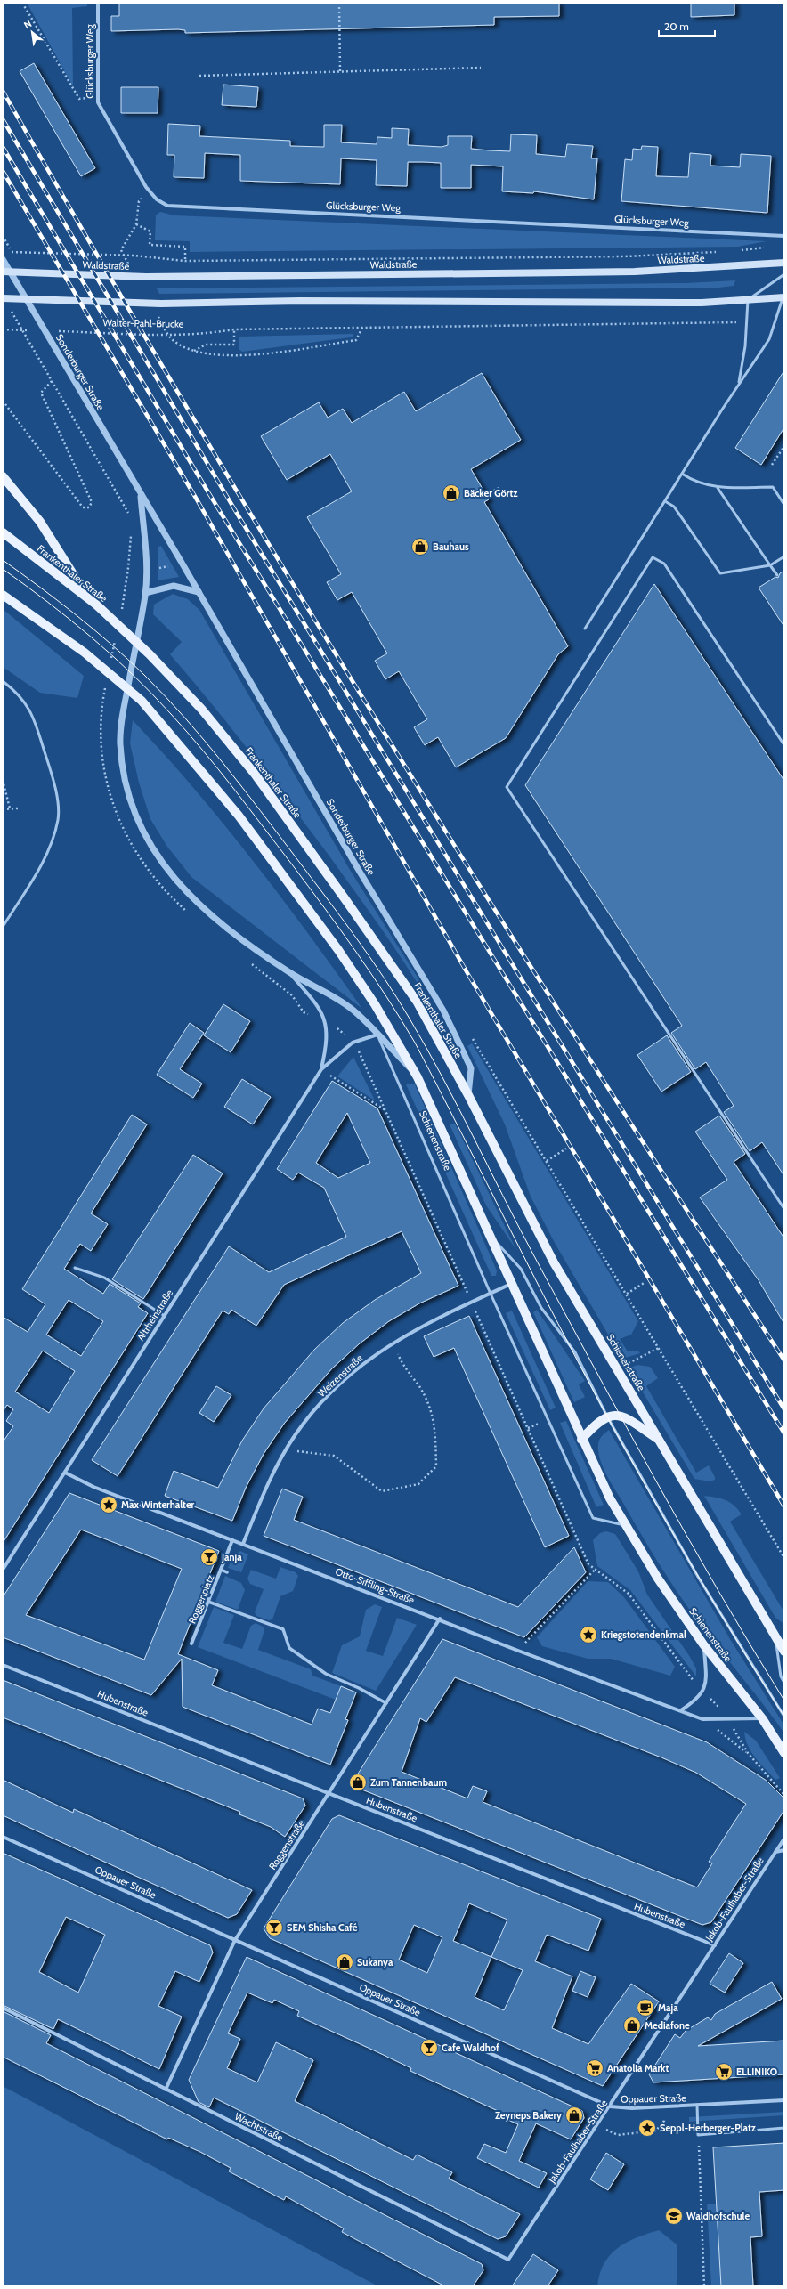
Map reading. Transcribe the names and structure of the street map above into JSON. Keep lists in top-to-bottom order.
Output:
{
  "streets": {
    "main road": [
      "Waldstraße",
      "Walter-Pahl-Brücke",
      "Frankenthaler Straße",
      "Schienenstraße"
    ],
    "street": [
      "Glücksburger Weg",
      "Sonderburger Straße",
      "Altrheinstraße",
      "Weizenstraße",
      "Otto-Siffling-Straße",
      "Roggenplatz",
      "Hubenstraße",
      "Roggenstraße",
      "Oppauer Straße",
      "Jakob-Faulhaber-Straße",
      "Wachtstraße"
    ]
  },
  "crossings": [
    ["Sonderburger Straße", "Frankenthaler Straße"],
    ["Sonderburger Straße", "Schienenstraße"],
    ["Sonderburger Straße", "Altrheinstraße"],
    ["Frankenthaler Straße", "Schienenstraße"],
    ["Schienenstraße", "Altrheinstraße"],
    ["Schienenstraße", "Weizenstraße"],
    ["Schienenstraße", "Otto-Siffling-Straße"],
    ["Altrheinstraße", "Otto-Siffling-Straße"],
    ["Weizenstraße", "Otto-Siffling-Straße"],
    ["Otto-Siffling-Straße", "Roggenplatz"],
    ["Otto-Siffling-Straße", "Roggenstraße"],
    ["Hubenstraße", "Roggenstraße"],
    ["Hubenstraße", "Jakob-Faulhaber-Straße"],
    ["Roggenstraße", "Oppauer Straße"],
    ["Roggenstraße", "Wachtstraße"],
    ["Oppauer Straße", "Jakob-Faulhaber-Straße"],
    ["Jakob-Faulhaber-Straße", "Wachtstraße"]
  ],
  "places": {
    "shop": [
      "Bäcker Görtz",
      "Bauhaus",
      "Zum Tannenbaum",
      "Sukanya",
      "Mediafone",
      "Zeyneps Bakery"
    ],
    "place": ["Max Winterhalter", "Kriegstotendenkmal", "Seppl-Herberger-Platz"],
    "bar": ["Janja", "SEM Shisha Café", "Cafe Waldhof"],
    "cafe": ["Maja"],
    "supermarket": ["Anatolia Markt", "ELLINIKO"],
    "school or university": ["Waldhofschule"]
  },
  "scale_bar": "20 m",
  "north": "top left"
}
